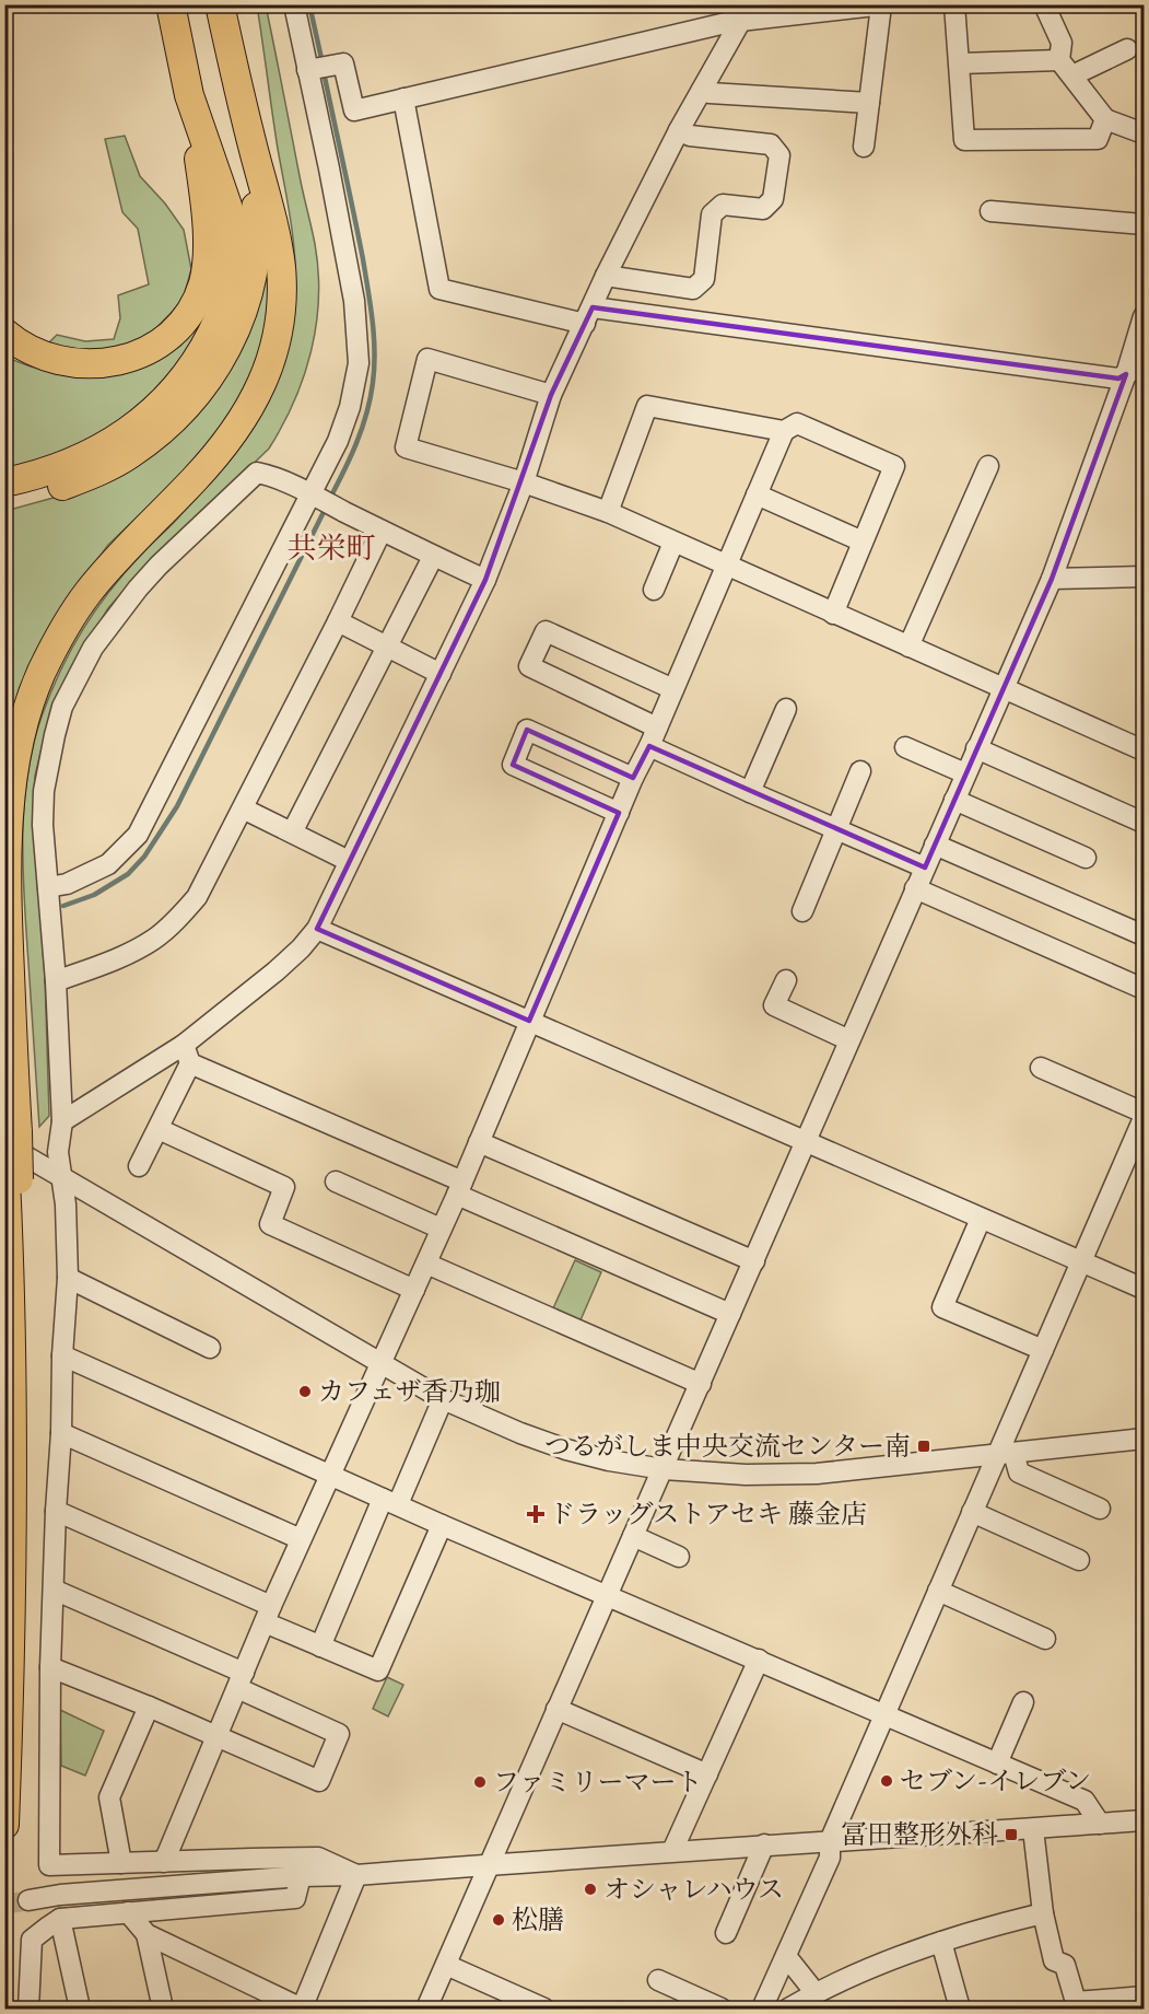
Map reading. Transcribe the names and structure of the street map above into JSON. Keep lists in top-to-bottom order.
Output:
{
  "districts": ["共栄町"],
  "places": {
    "other": [
      "カフェザ香乃珈",
      "セブン-イレブン",
      "ファミリーマート",
      "オシャレハウス",
      "松膳"
    ],
    "transit": ["つるがしま中央交流センター南", "冨田整形外科"],
    "health": ["ドラッグストアセキ 藤金店"]
  }
}
